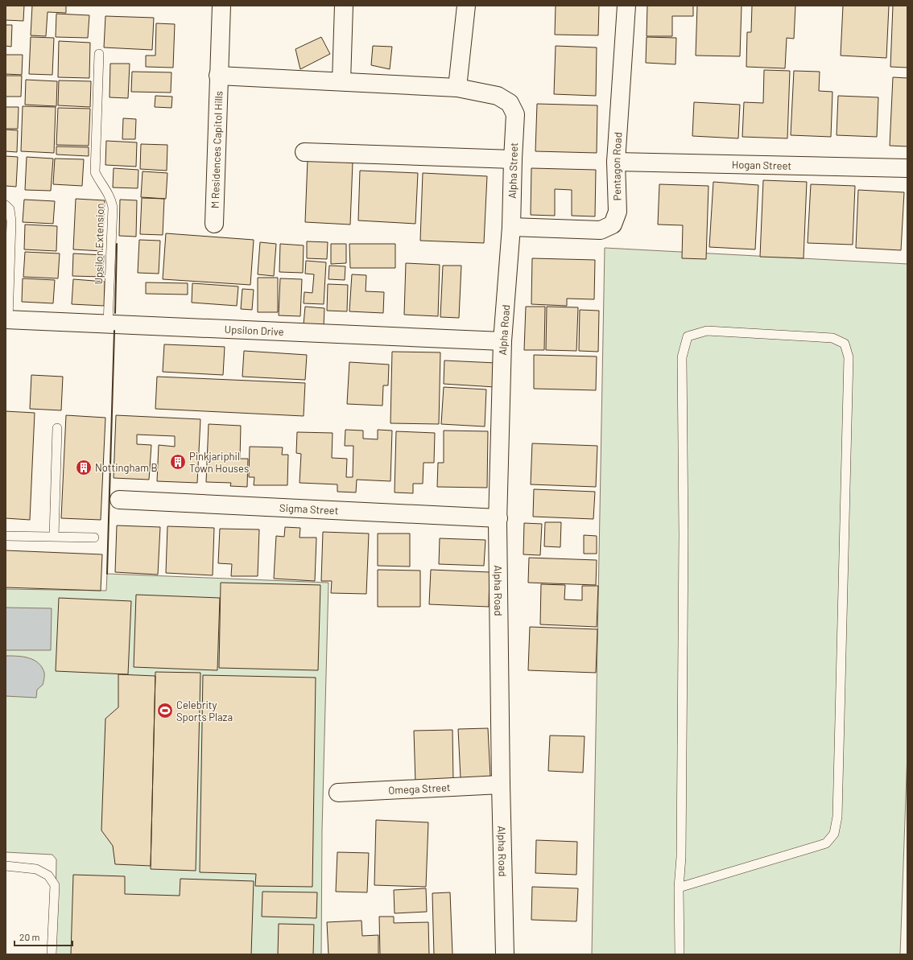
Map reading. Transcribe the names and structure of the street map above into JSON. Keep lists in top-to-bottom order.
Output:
{
  "streets": {
    "street": [
      "M Residences Capitol Hills",
      "Hogan Street",
      "Pentagon Road",
      "Alpha Street",
      "Upsilon Drive",
      "Alpha Road",
      "Sigma Street",
      "Omega Street"
    ],
    "lane": ["Upsilon Extension"]
  },
  "crossings": [
    ["M Residences Capitol Hills", "Alpha Street"],
    ["Hogan Street", "Pentagon Road"],
    ["Pentagon Road", "Alpha Street"],
    ["Pentagon Road", "Alpha Road"],
    ["Alpha Street", "Alpha Road"],
    ["Upsilon Extension", "Upsilon Drive"],
    ["Upsilon Drive", "Alpha Road"],
    ["Alpha Road", "Sigma Street"],
    ["Alpha Road", "Omega Street"]
  ],
  "places": {
    "building": ["Pinkjariphil Town Houses", "Nottingham B"],
    "sports": ["Celebrity Sports Plaza"]
  },
  "scale_bar": "20 m"
}
